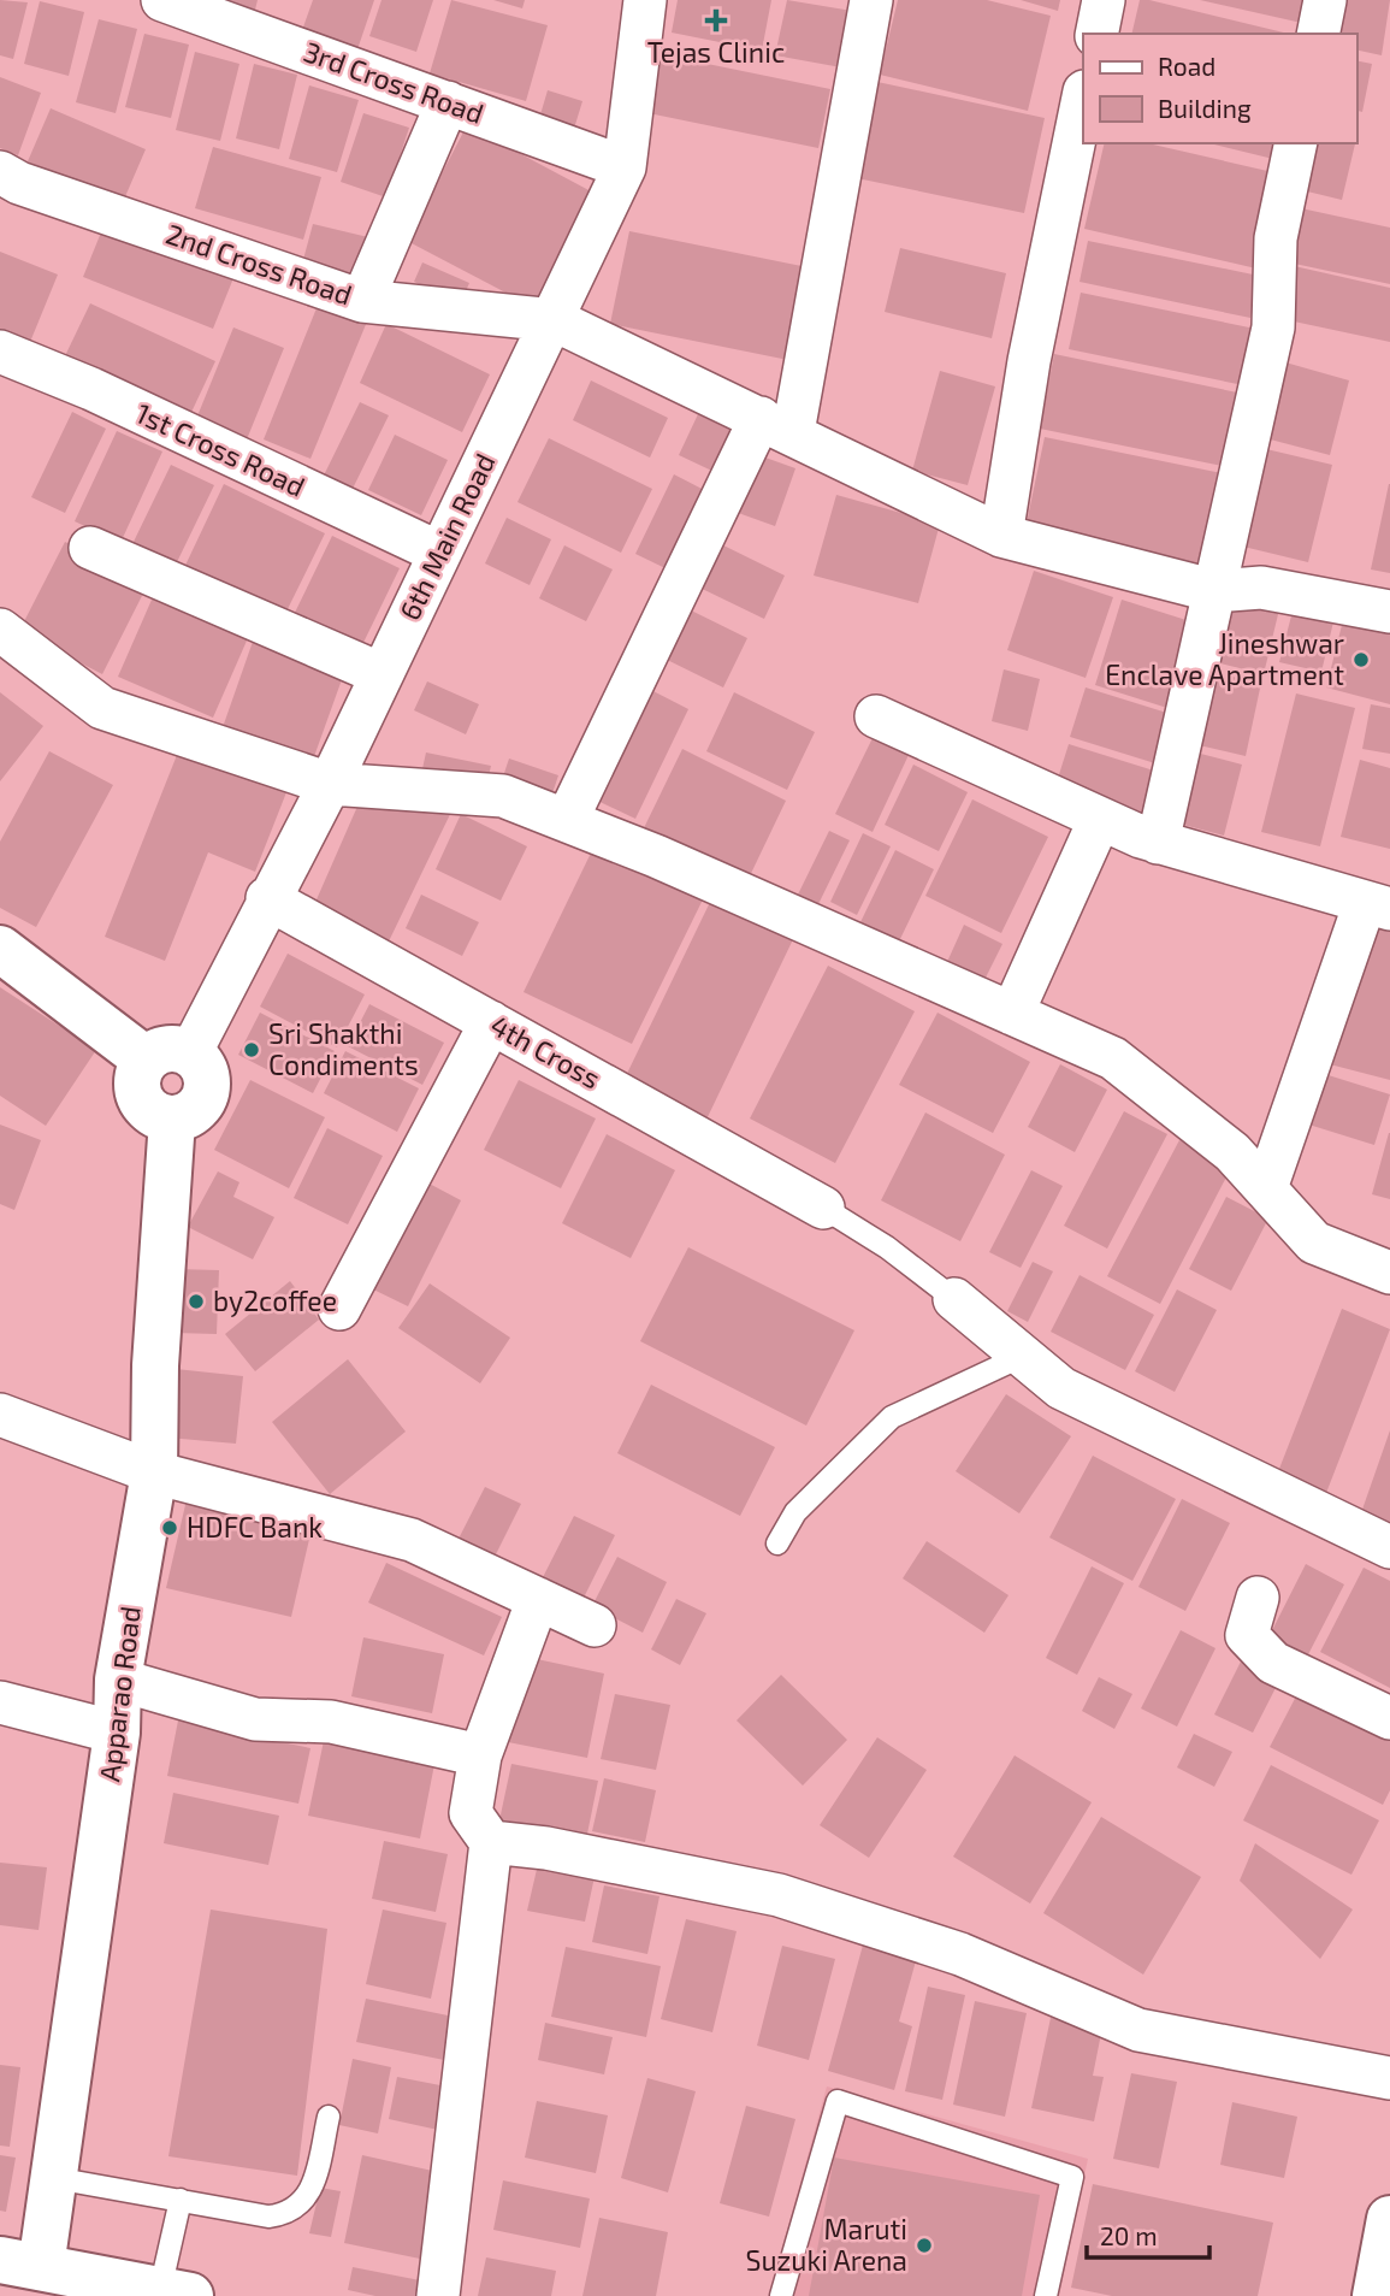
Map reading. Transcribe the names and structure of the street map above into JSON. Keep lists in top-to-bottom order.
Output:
{
  "streets": {
    "street": [
      "3rd Cross Road",
      "2nd Cross Road",
      "1st Cross Road",
      "6th Main Road",
      "4th Cross",
      "Apparao Road"
    ]
  },
  "crossings": [
    ["3rd Cross Road", "2nd Cross Road"],
    ["3rd Cross Road", "6th Main Road"],
    ["1st Cross Road", "6th Main Road"],
    ["6th Main Road", "4th Cross"],
    ["6th Main Road", "Apparao Road"]
  ],
  "places": {
    "health": ["Tejas Clinic"],
    "other": [
      "Jineshwar Enclave Apartment",
      "Sri Shakthi Condiments",
      "by2coffee",
      "HDFC Bank",
      "Maruti Suzuki Arena"
    ]
  },
  "legend": ["Road", "Building"],
  "scale_bar": "20 m"
}
